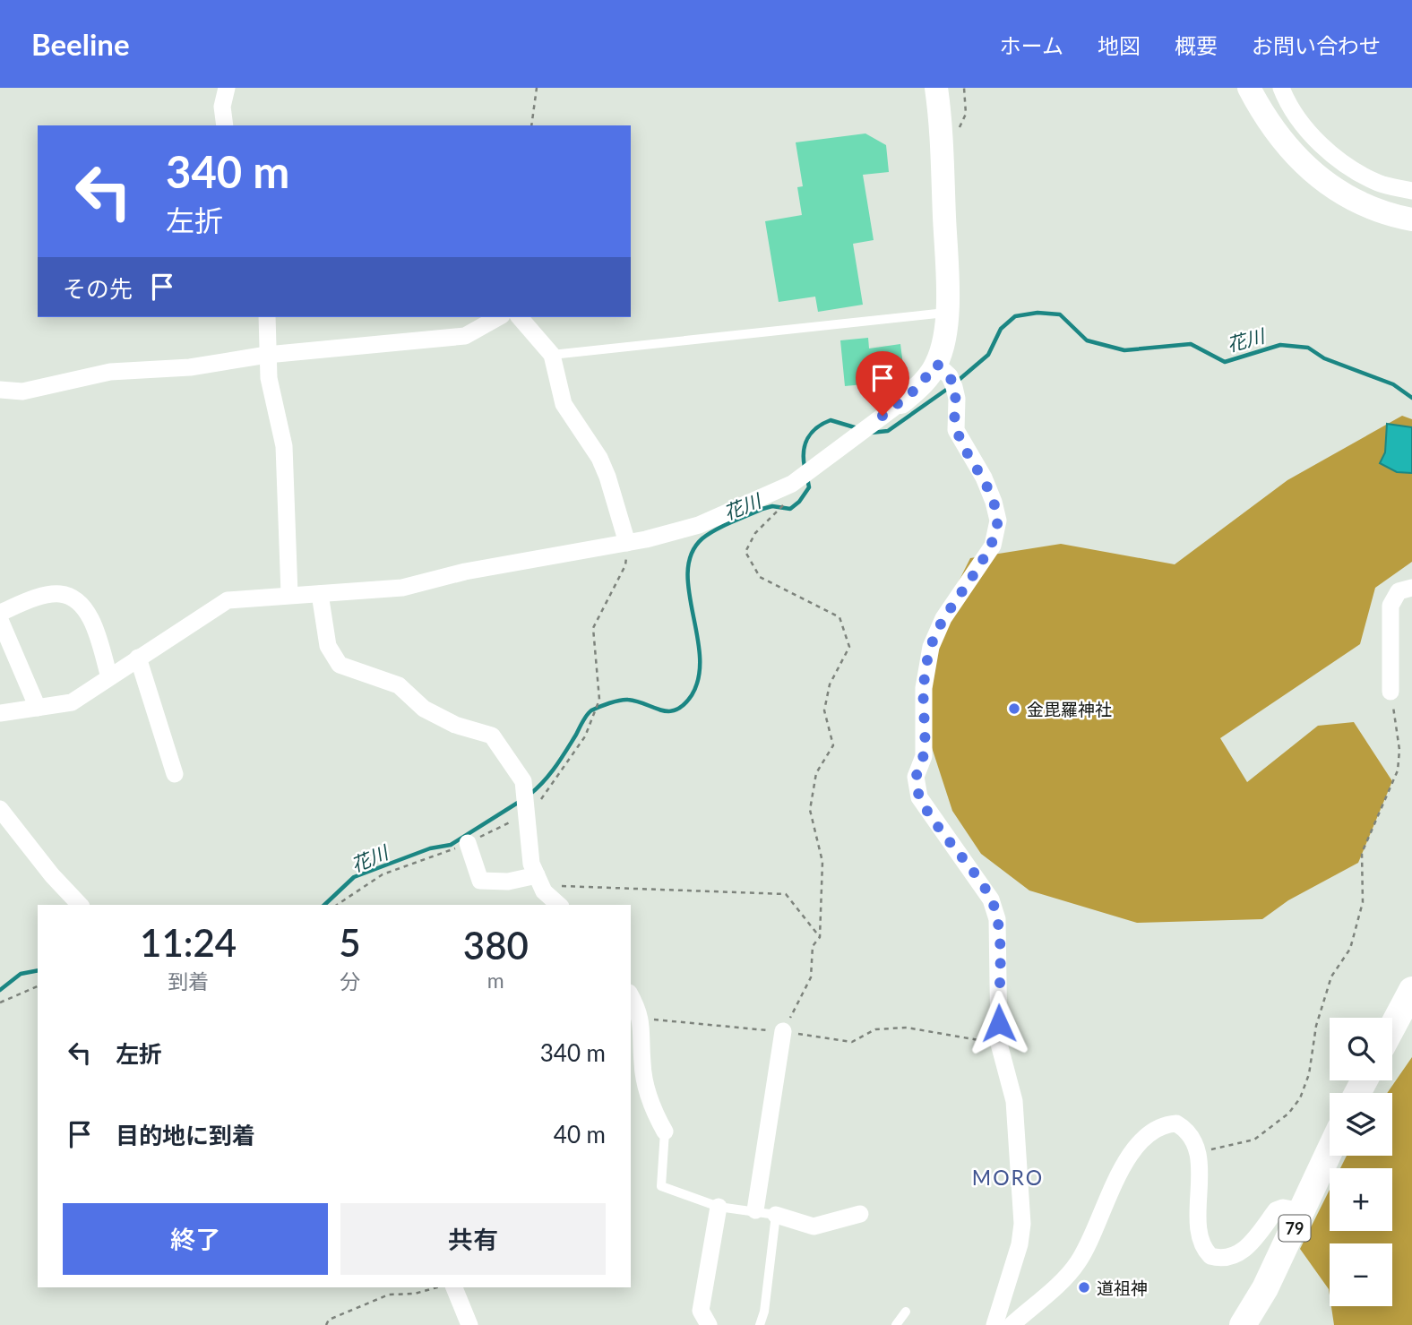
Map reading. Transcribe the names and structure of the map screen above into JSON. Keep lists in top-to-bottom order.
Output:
{
  "streets": {
    "main road": ["79"]
  },
  "districts": ["MORO"],
  "water": ["花川"],
  "places": ["金毘羅神社", "道祖神"],
  "page": {
    "header": "Beeline",
    "nav": [
      "ホーム",
      "地図",
      "概要",
      "お問い合わせ"
    ],
    "turn": ["340 m", "左折"],
    "then": "その先",
    "eta": [
      "11:24",
      "到着",
      "5",
      "分",
      "380",
      "m"
    ],
    "list": [
      {
        "name": "左折",
        "value": "340 m"
      },
      {
        "name": "目的地に到着",
        "value": "40 m"
      }
    ],
    "map_buttons": ["+", "−"],
    "buttons": ["終了", "共有"]
  }
}
